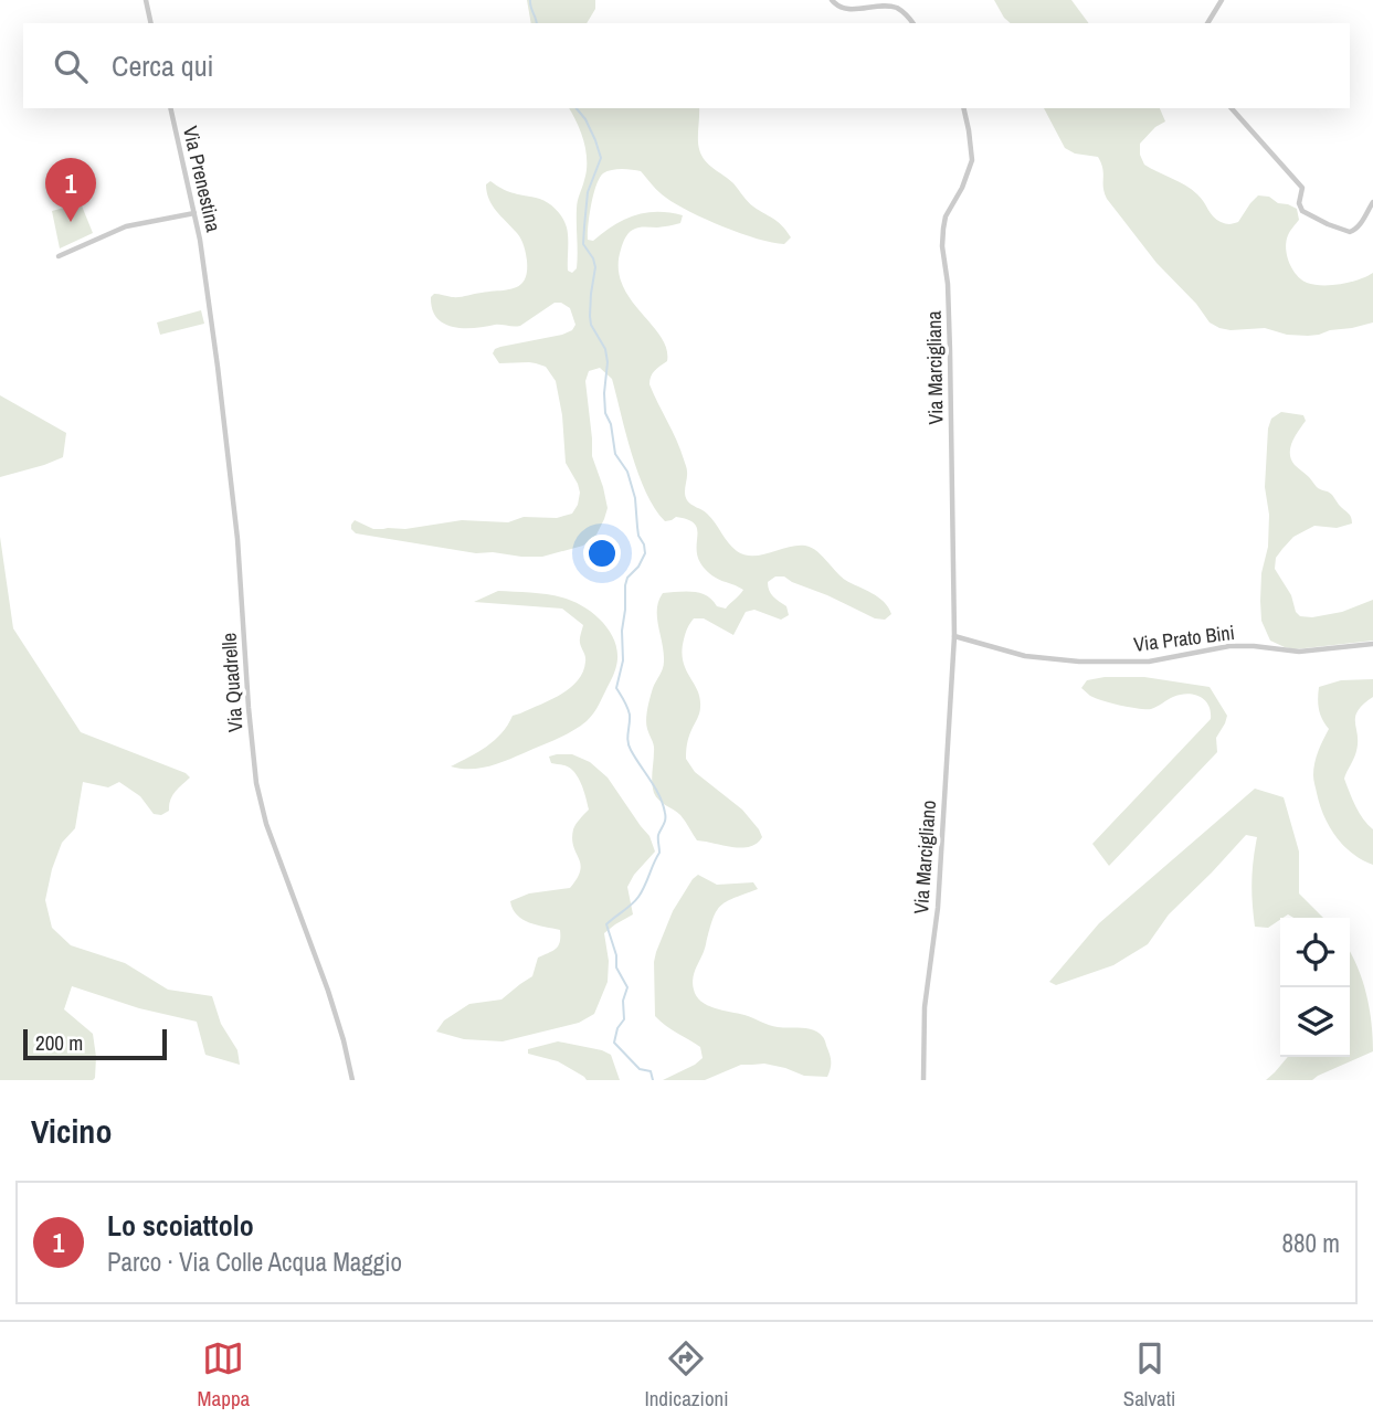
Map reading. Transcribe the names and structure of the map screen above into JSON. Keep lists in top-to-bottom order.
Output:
{
  "streets": {
    "street": [
      "Via Prenestina",
      "Via Marcigliana",
      "Via Prato Bini",
      "Via Quadrelle",
      "Via Marcigliano"
    ]
  },
  "crossings": [
    ["Via Prenestina", "Via Quadrelle"],
    ["Via Marcigliana", "Via Prato Bini"],
    ["Via Marcigliana", "Via Marcigliano"],
    ["Via Prato Bini", "Via Marcigliano"]
  ],
  "scale_bar": "200 m",
  "page": {
    "search": "Cerca qui",
    "pins": "1",
    "scale": "200 m",
    "heading": "Vicino",
    "list": [
      {
        "mark": "1",
        "name": "Lo scoiattolo",
        "note": "Parco · Via Colle Acqua Maggio",
        "value": "880 m"
      }
    ],
    "nav": ["Mappa", "Indicazioni", "Salvati"]
  }
}
